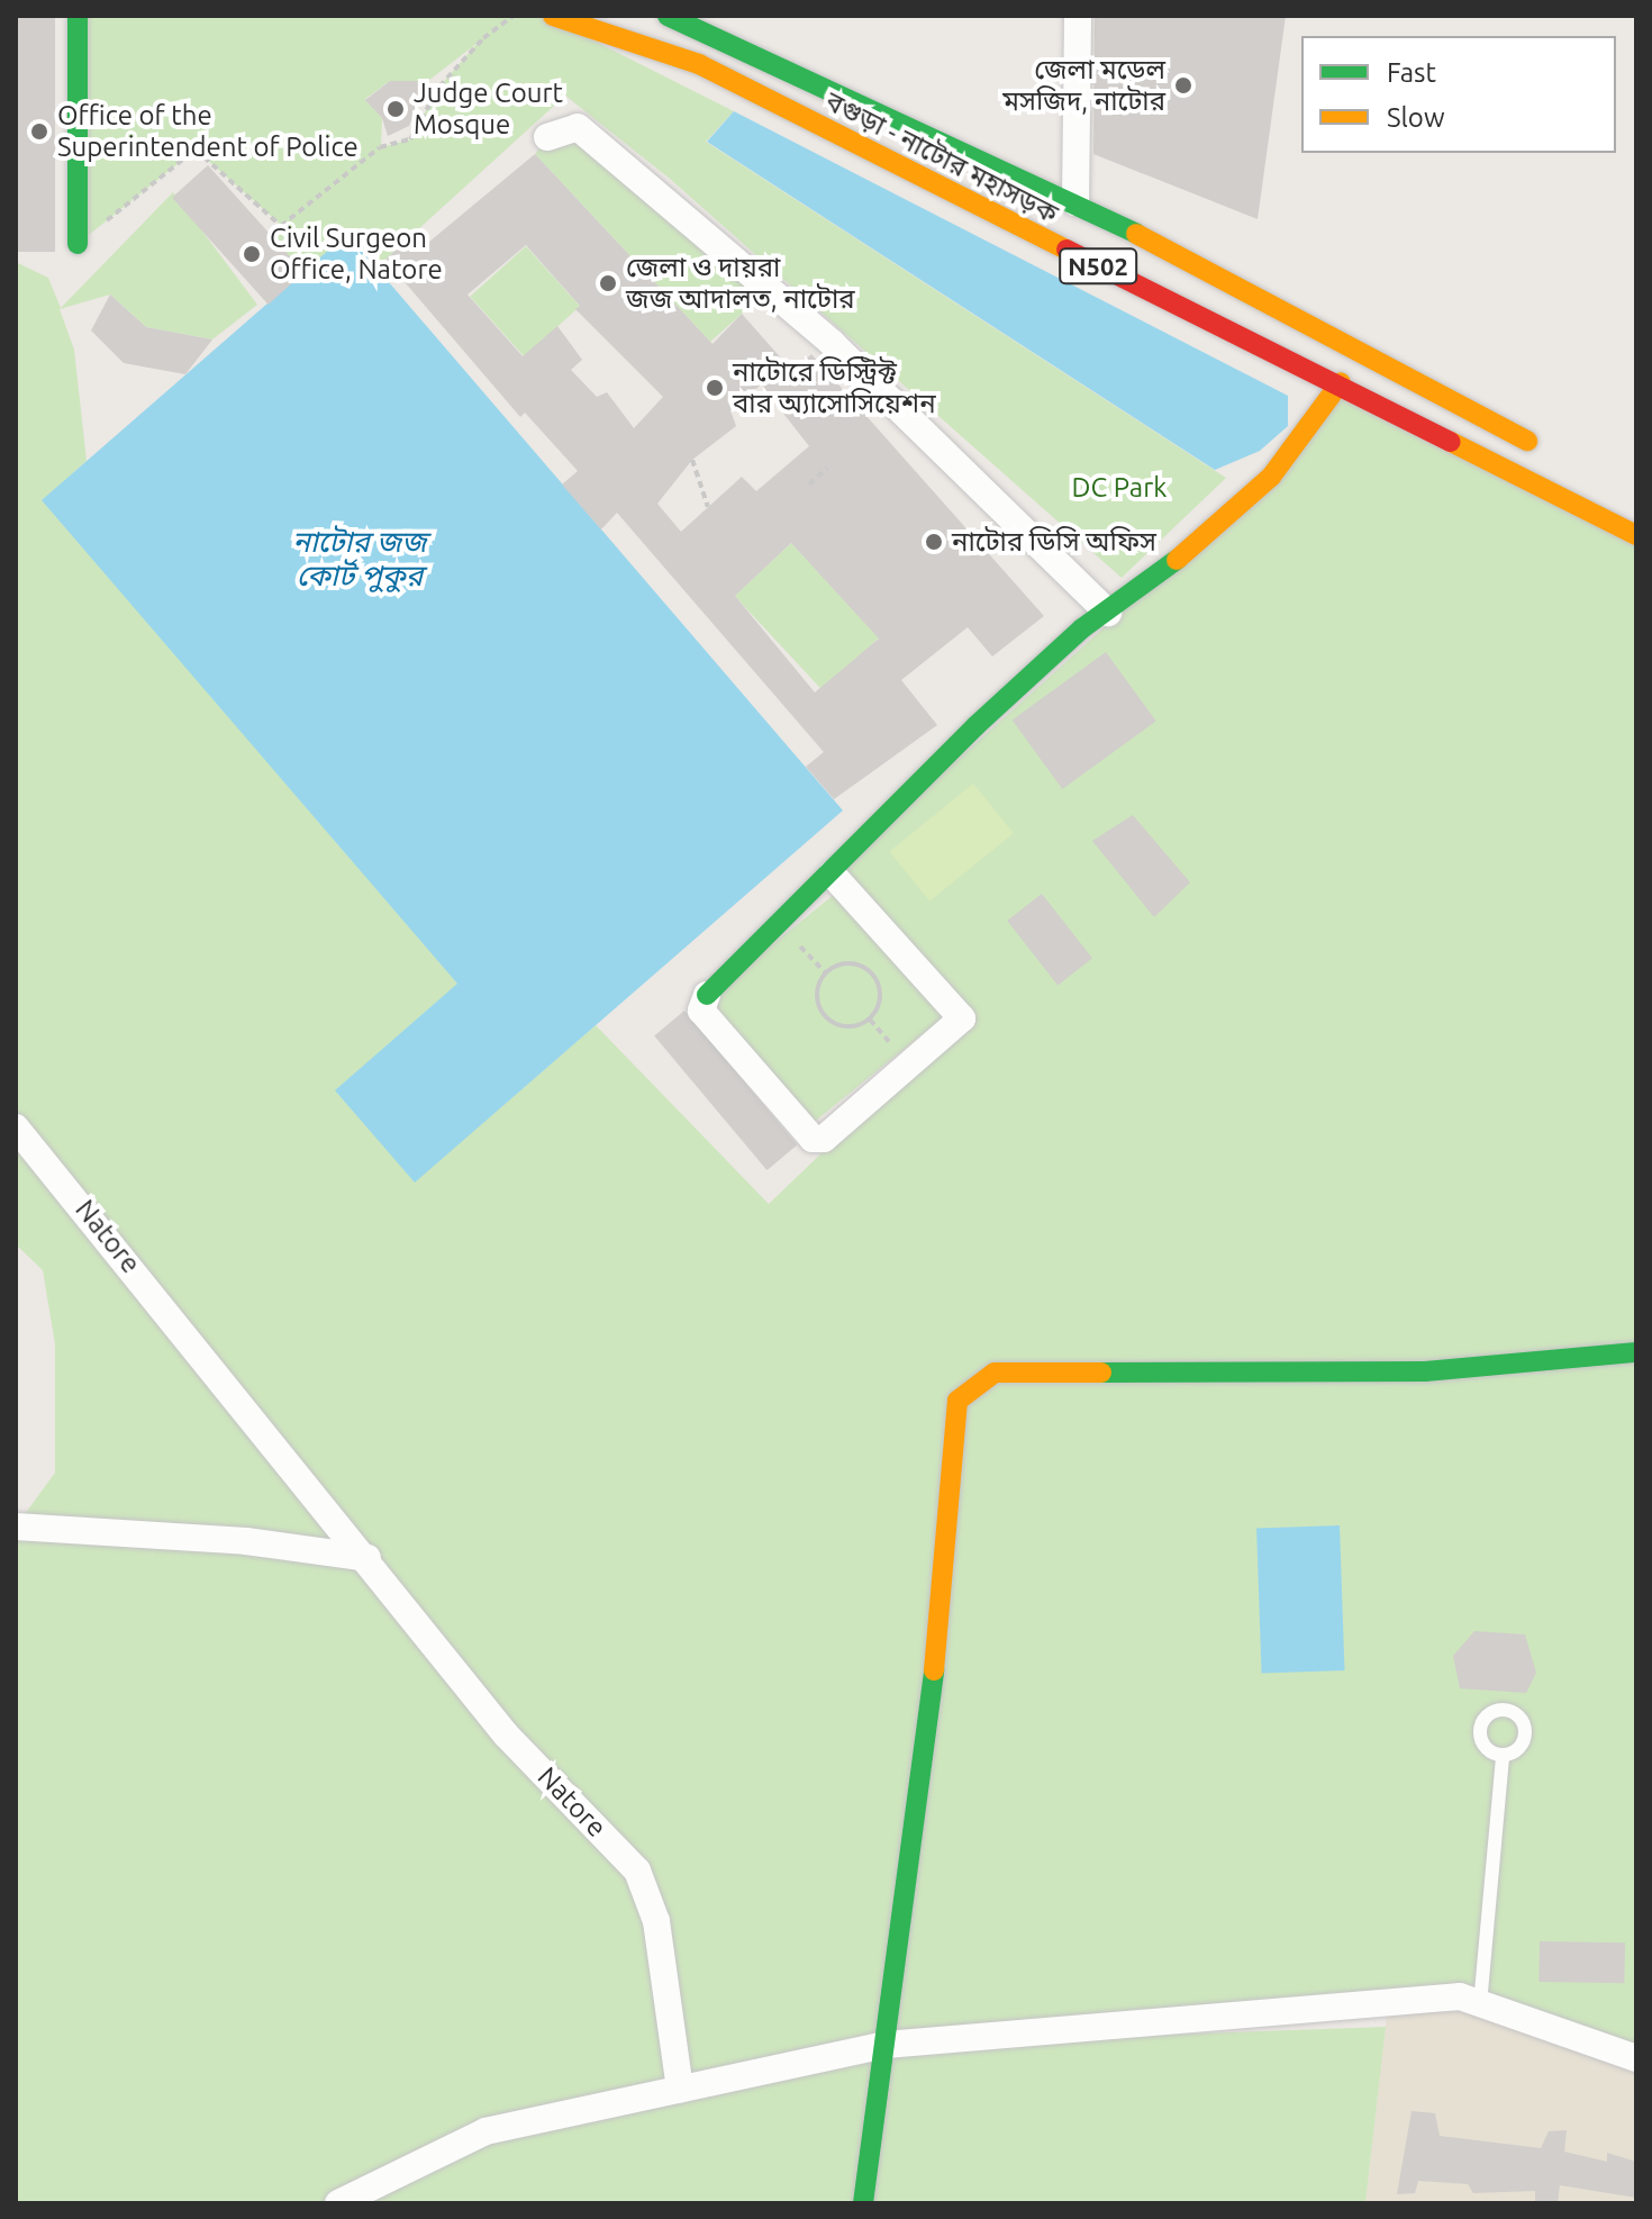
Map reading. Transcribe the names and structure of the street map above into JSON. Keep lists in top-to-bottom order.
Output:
{
  "streets": {
    "main road": ["বগুড়া - নাটোর মহাসড়ক", "N502"],
    "street": ["Natore"]
  },
  "water": ["নাটোর জজ কোর্ট পুকুর"],
  "parks": ["DC Park"],
  "places": [
    "জেলা মডেল মসজিদ, নাটোর",
    "Judge Court Mosque",
    "Office of the Superintendent of Police",
    "Civil Surgeon Office, Natore",
    "জেলা ও দায়রা জজ আদালত, নাটোর",
    "নাটোরে ডিস্ট্রিক্ট বার অ্যাসোসিয়েশন",
    "নাটোর ডিসি অফিস"
  ],
  "legend": ["Fast", "Slow"]
}
